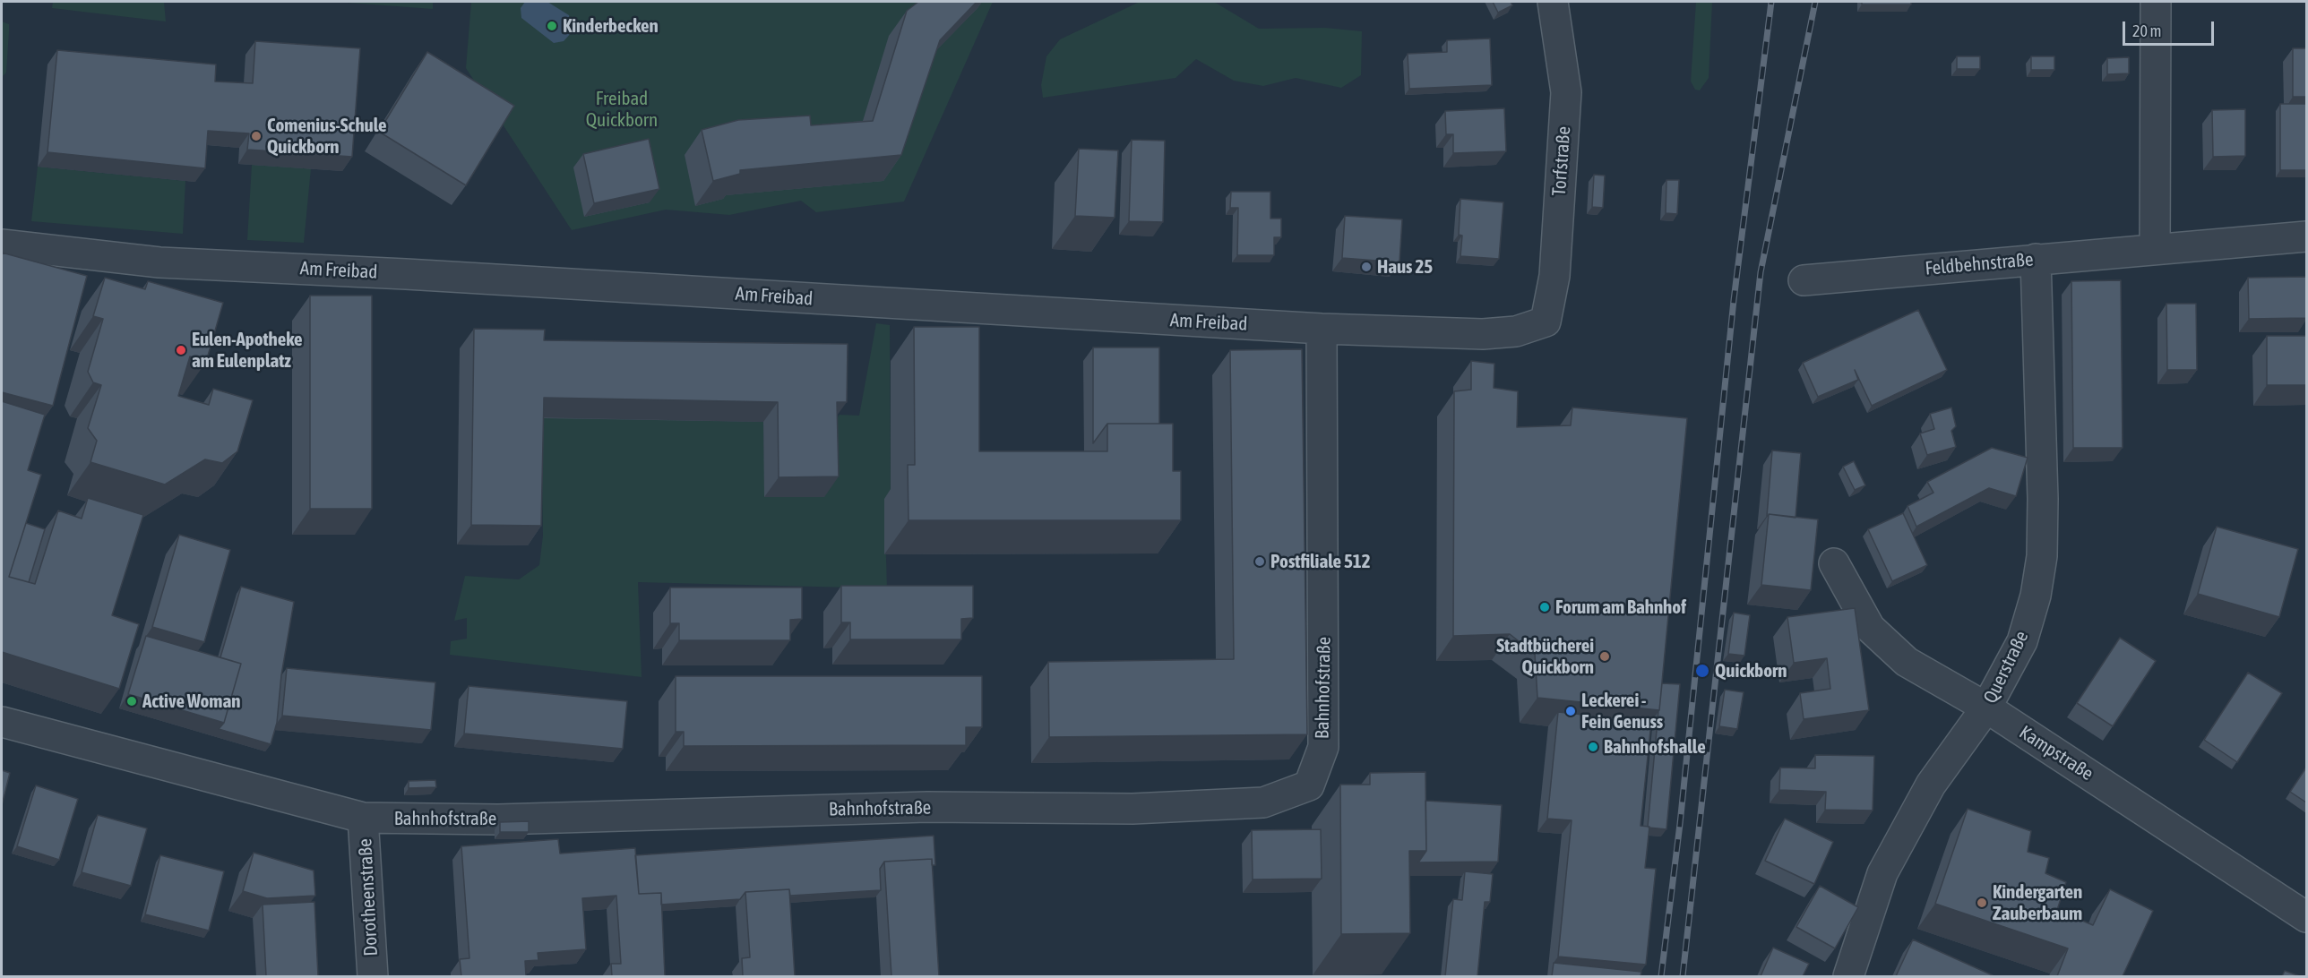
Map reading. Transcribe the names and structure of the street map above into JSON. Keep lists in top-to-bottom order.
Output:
{
  "streets": {
    "street": [
      "Torfstraße",
      "Feldbehnstraße",
      "Am Freibad",
      "Querstraße",
      "Bahnhofstraße",
      "Kampstraße",
      "Dorotheenstraße"
    ]
  },
  "crossings": [
    ["Torfstraße", "Am Freibad"],
    ["Feldbehnstraße", "Querstraße"],
    ["Am Freibad", "Bahnhofstraße"],
    ["Querstraße", "Kampstraße"],
    ["Bahnhofstraße", "Dorotheenstraße"]
  ],
  "parks": ["Freibad Quickborn"],
  "places": [
    "Kinderbecken",
    "Comenius-Schule Quickborn",
    "Haus 25",
    "Eulen-Apotheke am Eulenplatz",
    "Postfiliale 512",
    "Forum am Bahnhof",
    "Stadtbücherei Quickborn",
    "Quickborn",
    "Active Woman",
    "Leckerei - Fein Genuss",
    "Bahnhofshalle",
    "Kindergarten Zauberbaum"
  ],
  "scale_bar": "20 m"
}
